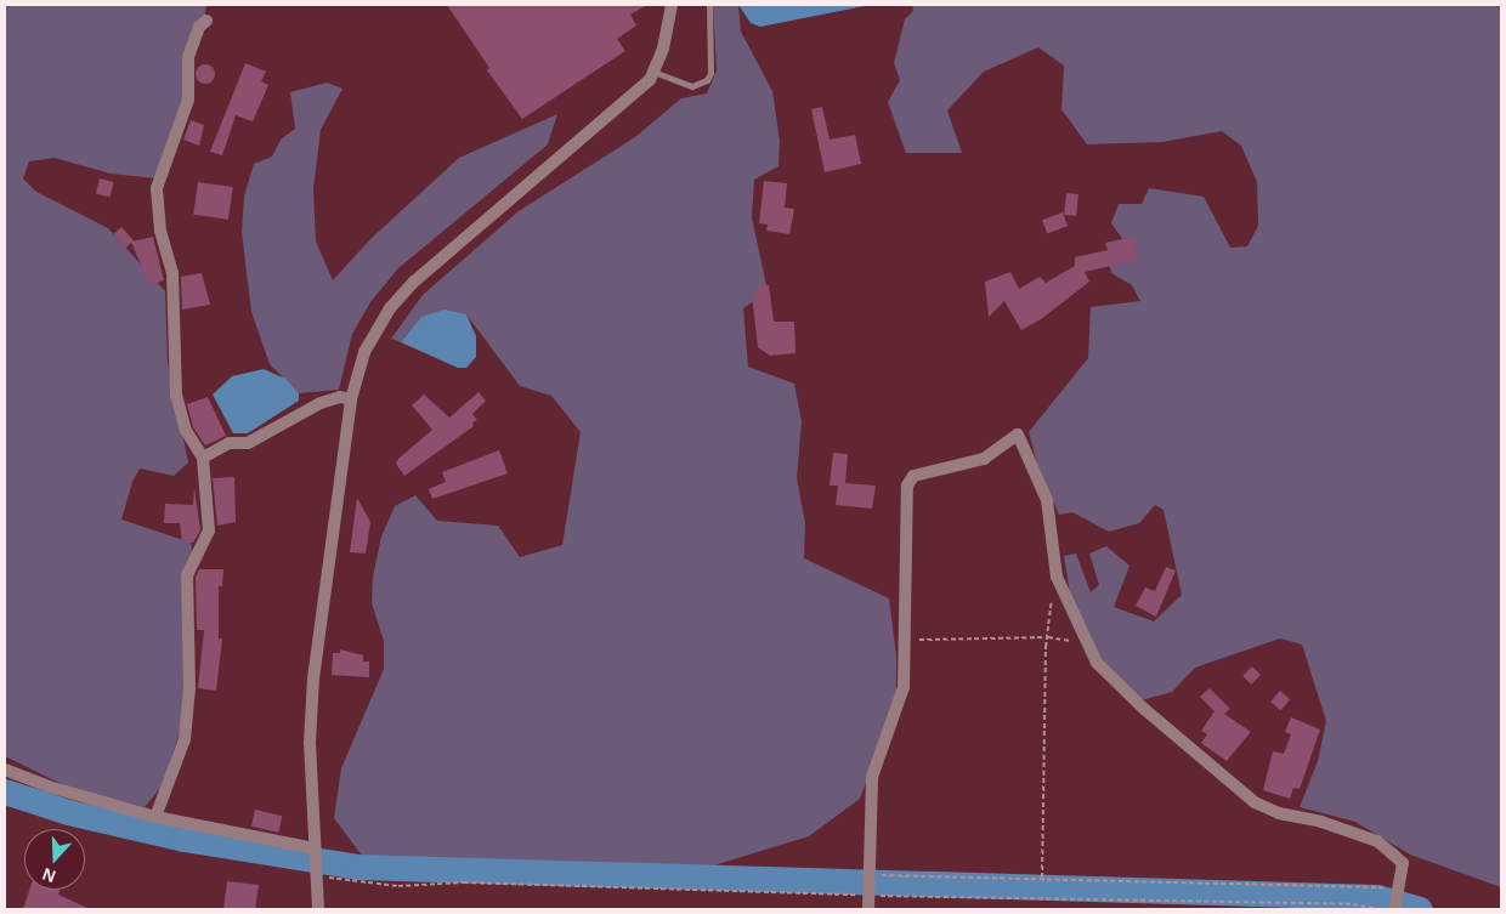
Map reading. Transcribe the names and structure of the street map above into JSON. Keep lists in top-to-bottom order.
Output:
{
  "north": "bottom"
}
